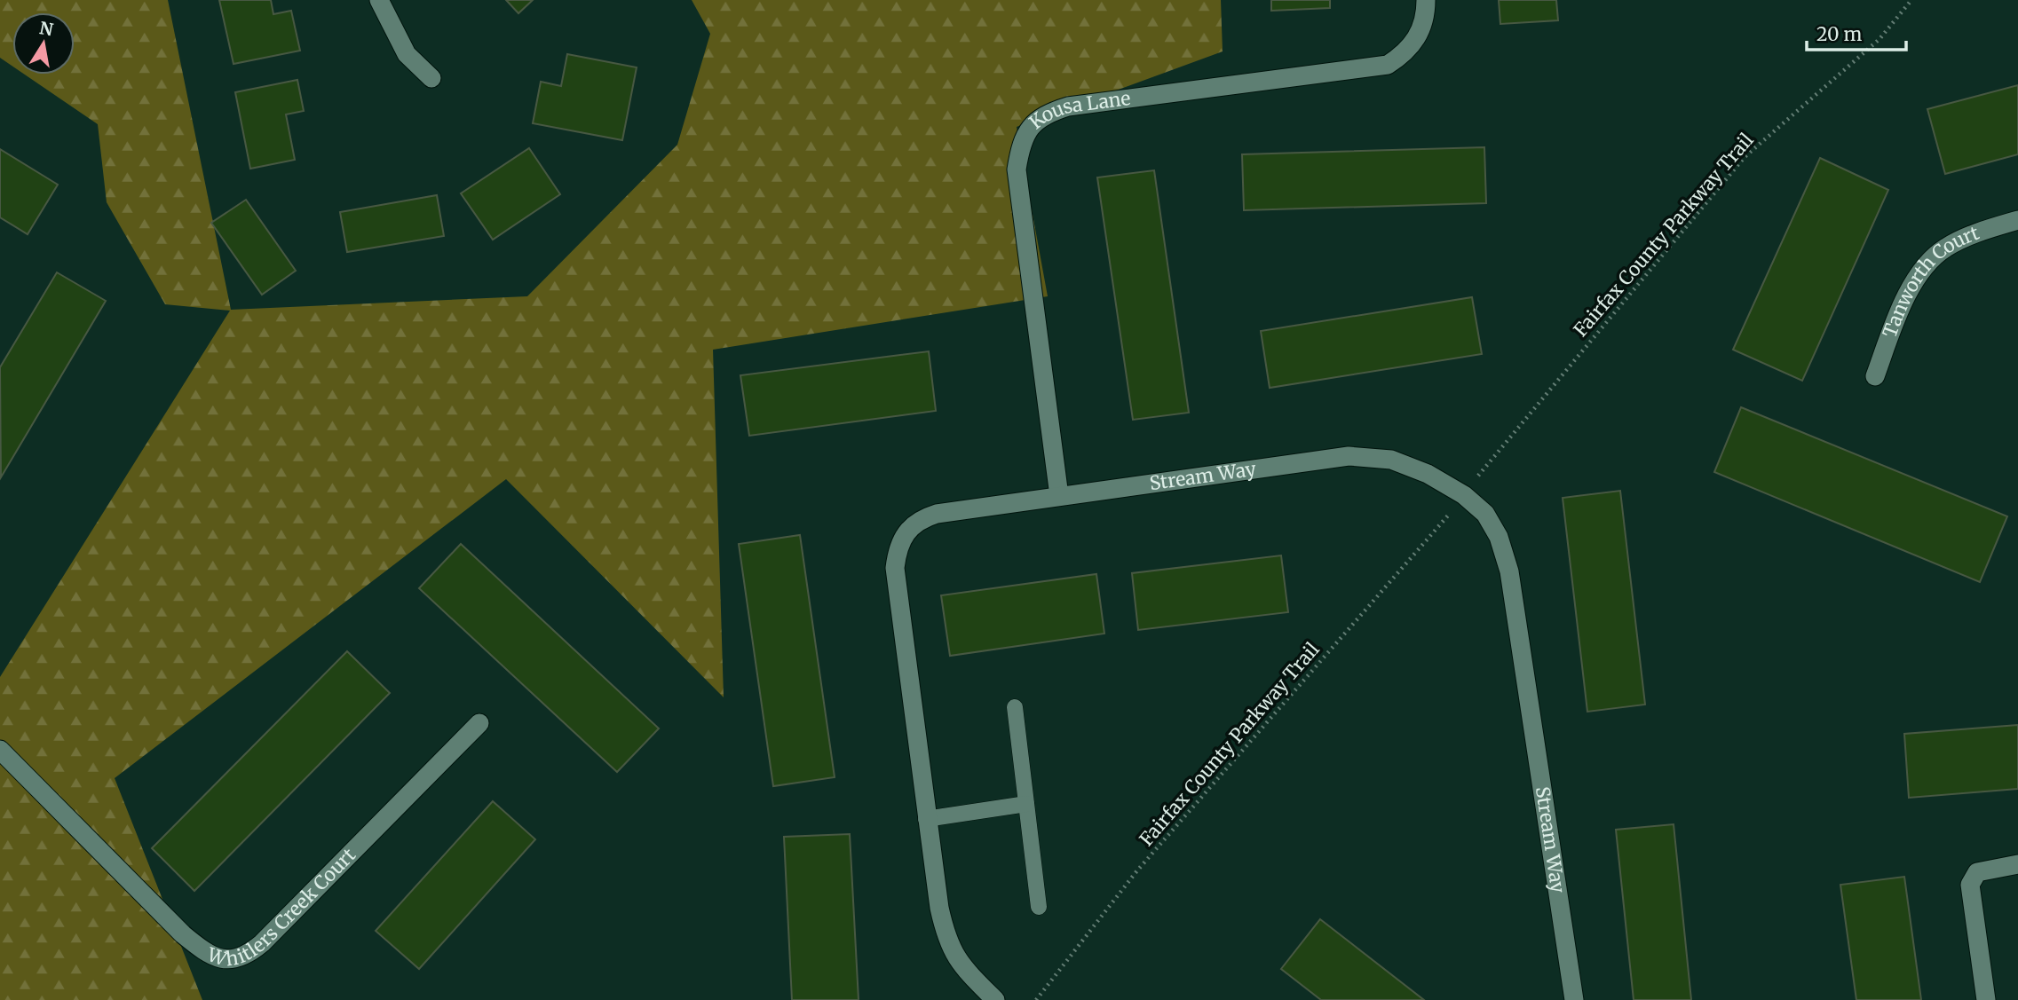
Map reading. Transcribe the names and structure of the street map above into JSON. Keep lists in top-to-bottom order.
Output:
{
  "streets": {
    "street": [
      "Kousa Lane",
      "Tanworth Court",
      "Stream Way",
      "Whitlers Creek Court"
    ],
    "path": ["Fairfax County Parkway Trail"]
  },
  "crossings": [
    ["Kousa Lane", "Stream Way"]
  ],
  "scale_bar": "20 m",
  "north": "top"
}
